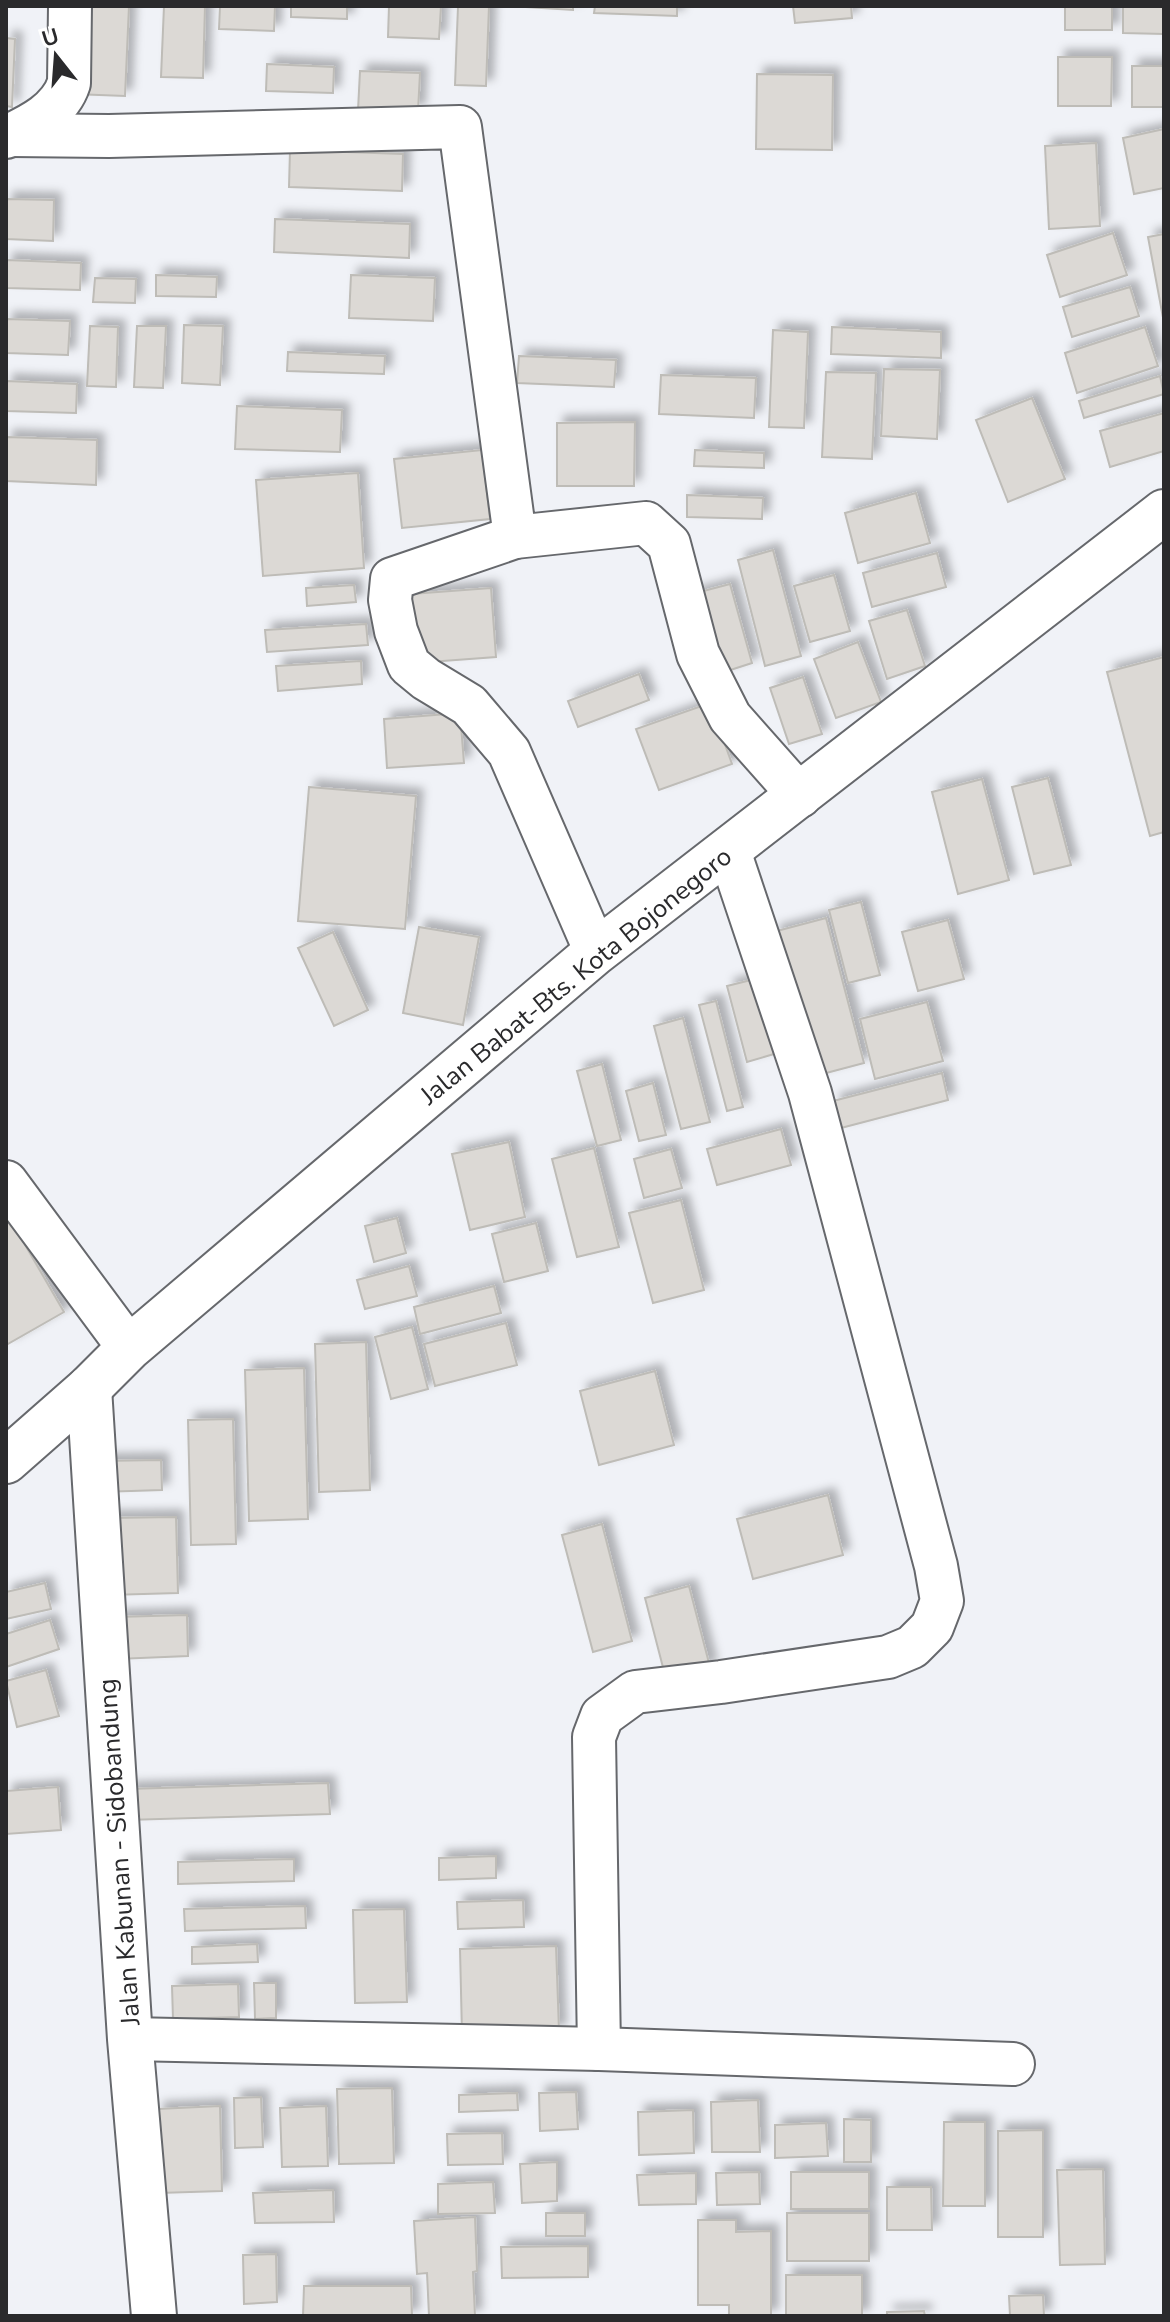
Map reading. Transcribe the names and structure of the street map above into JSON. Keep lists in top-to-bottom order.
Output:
{
  "streets": {
    "main road": ["Jalan Babat-Bts. Kota Bojonegoro", "Jalan Kabunan - Sidobandung"]
  },
  "crossings": [
    ["Jalan Babat-Bts. Kota Bojonegoro", "Jalan Kabunan - Sidobandung"]
  ],
  "north": "top"
}
